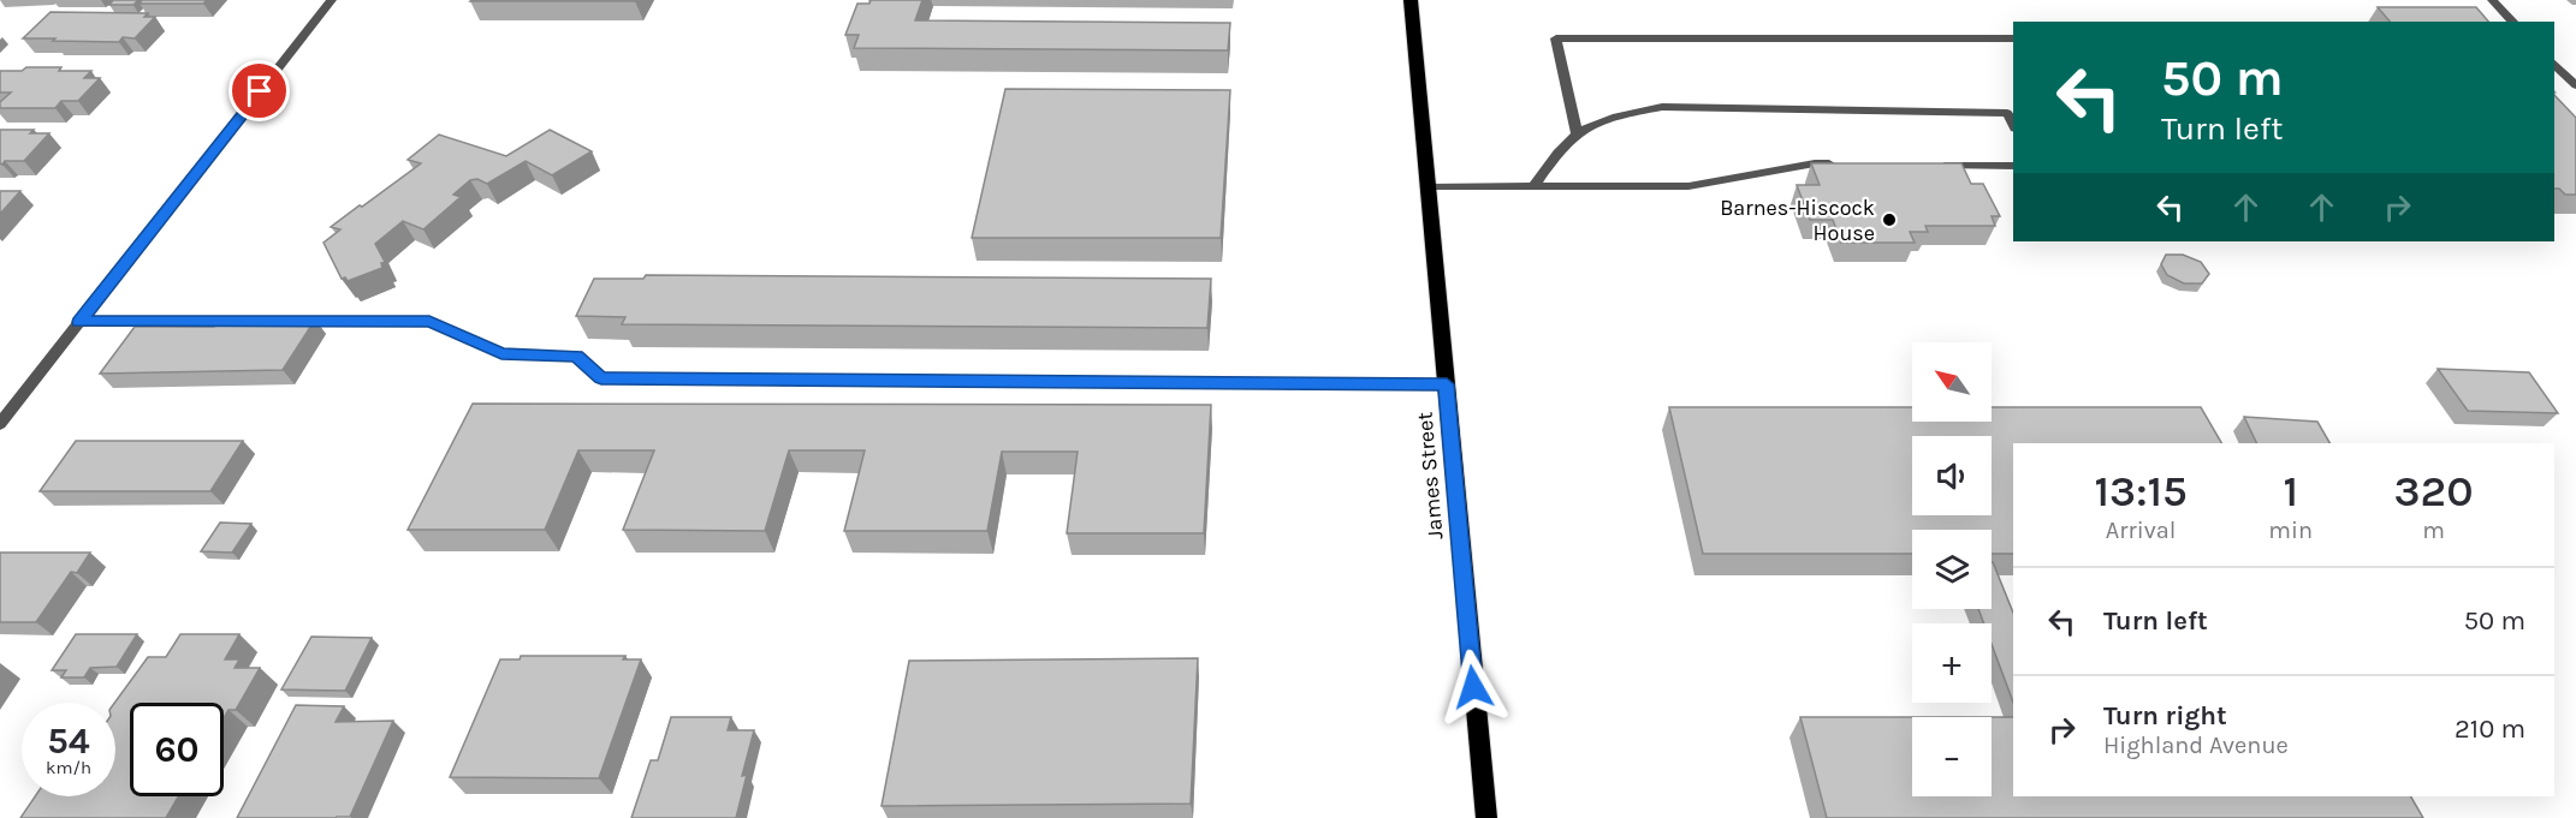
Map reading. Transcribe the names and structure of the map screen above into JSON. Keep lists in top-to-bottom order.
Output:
{
  "streets": {
    "main road": ["James Street"]
  },
  "places": ["Barnes-Hiscock House"],
  "north": "top left",
  "page": {
    "turn": ["50 m", "Turn left"],
    "map_buttons": ["+", "−"],
    "eta": [
      "13:15",
      "Arrival",
      "1",
      "min",
      "320",
      "m"
    ],
    "list": [
      {
        "name": "Turn left",
        "value": "50 m"
      },
      {
        "name": "Turn right",
        "note": "Highland Avenue",
        "value": "210 m"
      }
    ],
    "speed": "54 km/h",
    "limit": "60"
  }
}
